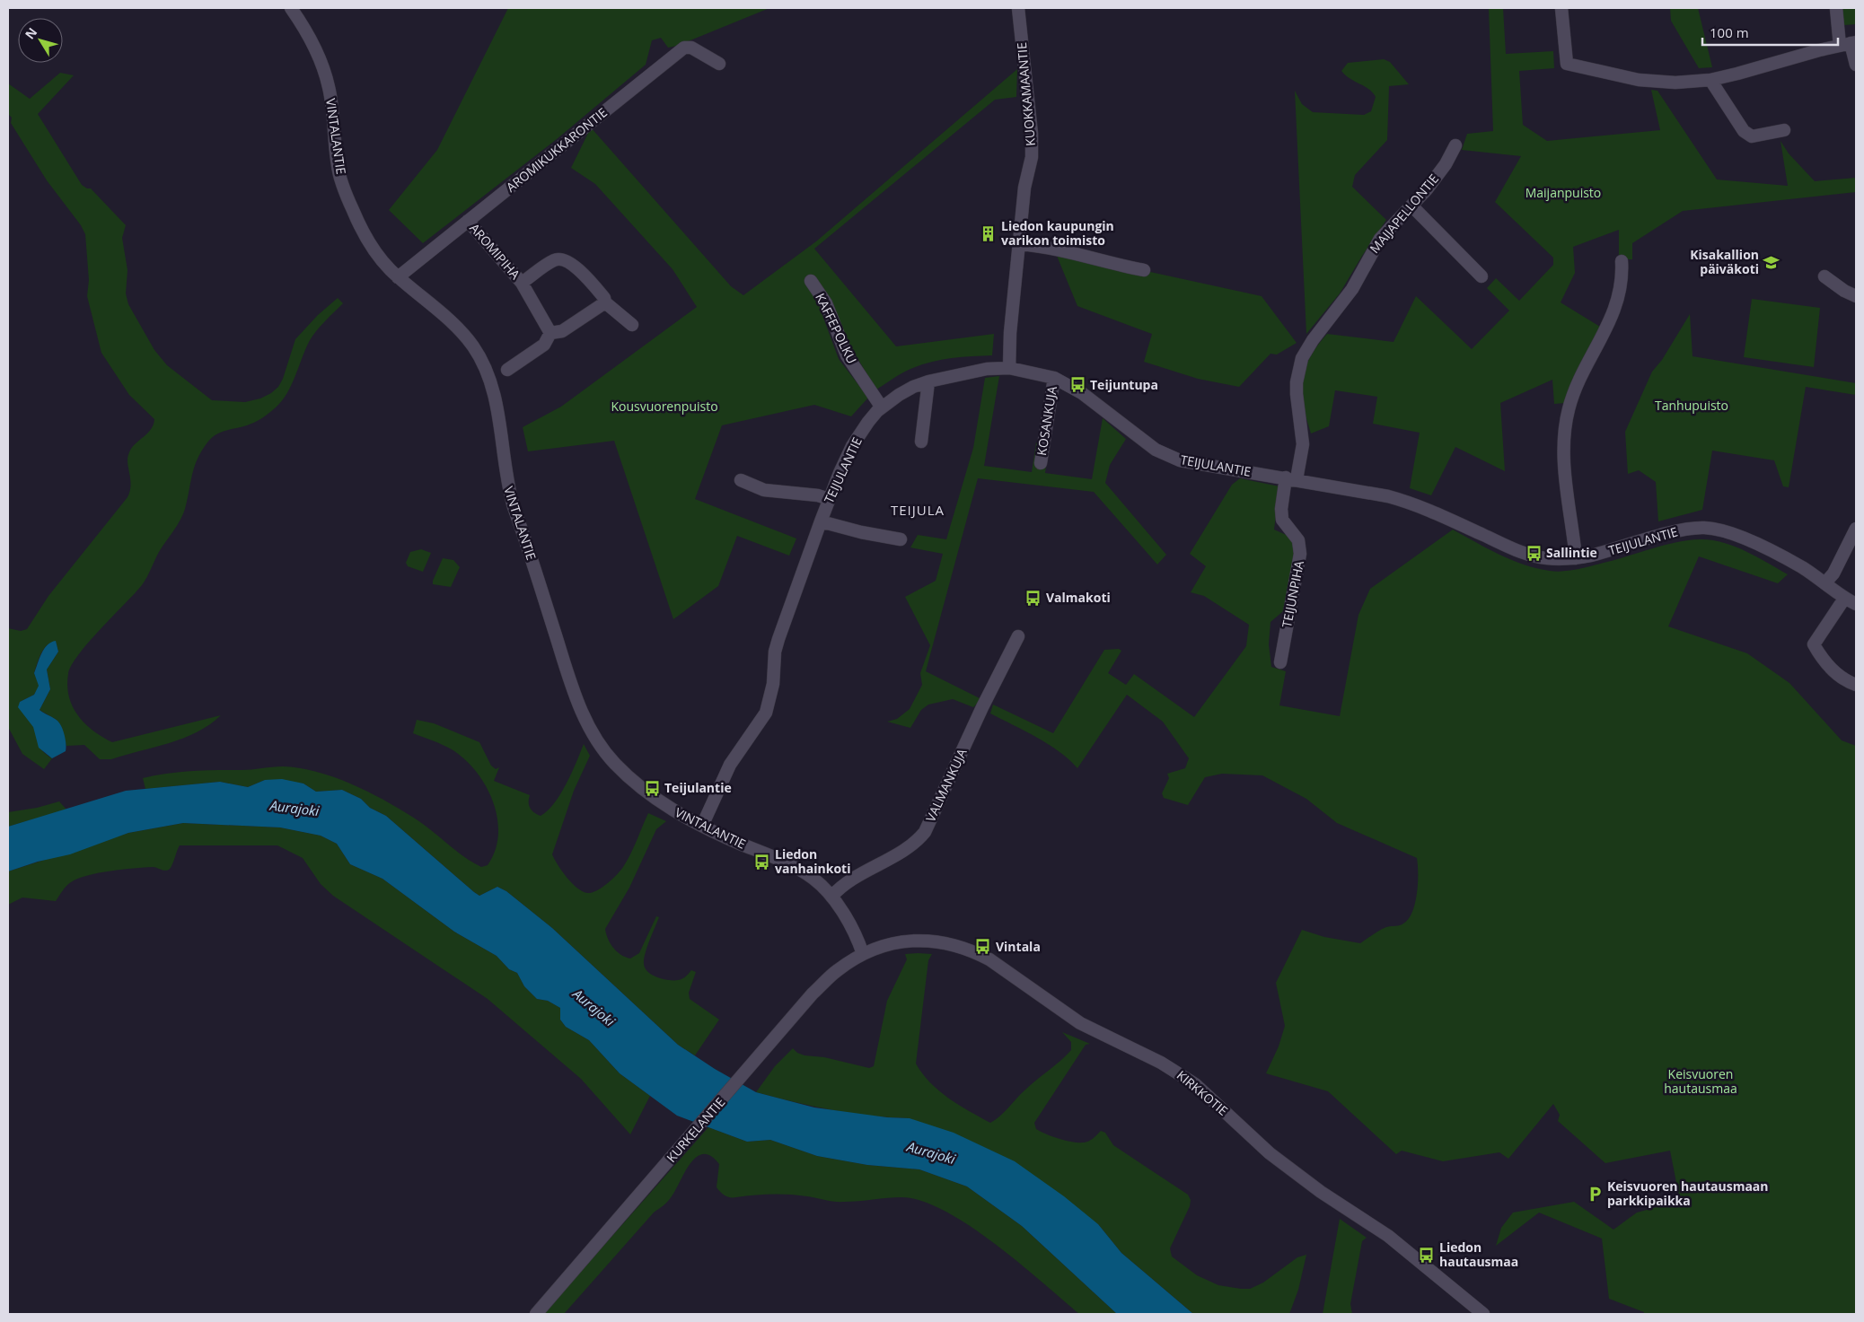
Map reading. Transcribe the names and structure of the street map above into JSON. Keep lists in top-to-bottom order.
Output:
{
  "streets": {
    "street": [
      "KUOKKAMAANTIE",
      "VINTALANTIE",
      "AROMIKUKKARONTIE",
      "MAIJAPELLONTIE",
      "AROMIPIHA",
      "KAFFEPOLKU",
      "KOSANKUJA",
      "TEIJULANTIE",
      "TEIJUNPIHA",
      "VALMANKUJA",
      "KIRKKOTIE",
      "KURKELANTIE"
    ]
  },
  "crossings": [
    ["KUOKKAMAANTIE", "TEIJULANTIE"],
    ["VINTALANTIE", "AROMIKUKKARONTIE"],
    ["VINTALANTIE", "TEIJULANTIE"],
    ["VINTALANTIE", "VALMANKUJA"],
    ["VINTALANTIE", "KIRKKOTIE"],
    ["VINTALANTIE", "KURKELANTIE"],
    ["AROMIKUKKARONTIE", "AROMIPIHA"],
    ["MAIJAPELLONTIE", "TEIJULANTIE"],
    ["MAIJAPELLONTIE", "TEIJUNPIHA"],
    ["KAFFEPOLKU", "TEIJULANTIE"],
    ["KOSANKUJA", "TEIJULANTIE"],
    ["TEIJULANTIE", "TEIJUNPIHA"],
    ["KIRKKOTIE", "KURKELANTIE"]
  ],
  "districts": ["TEIJULA"],
  "water": ["Aurajoki"],
  "parks": [
    "Maijanpuisto",
    "Tanhupuisto",
    "Kousvuorenpuisto",
    "Keisvuoren hautausmaa"
  ],
  "places": {
    "building": ["Liedon kaupungin varikon toimisto"],
    "school or university": ["Kisakallion päiväkoti"],
    "bus stop": [
      "Teijuntupa",
      "Sallintie",
      "Valmakoti",
      "Teijulantie",
      "Liedon vanhainkoti",
      "Vintala",
      "Liedon hautausmaa"
    ],
    "parking": ["Keisvuoren hautausmaan parkkipaikka"]
  },
  "scale_bar": "100 m",
  "north": "top left"
}
